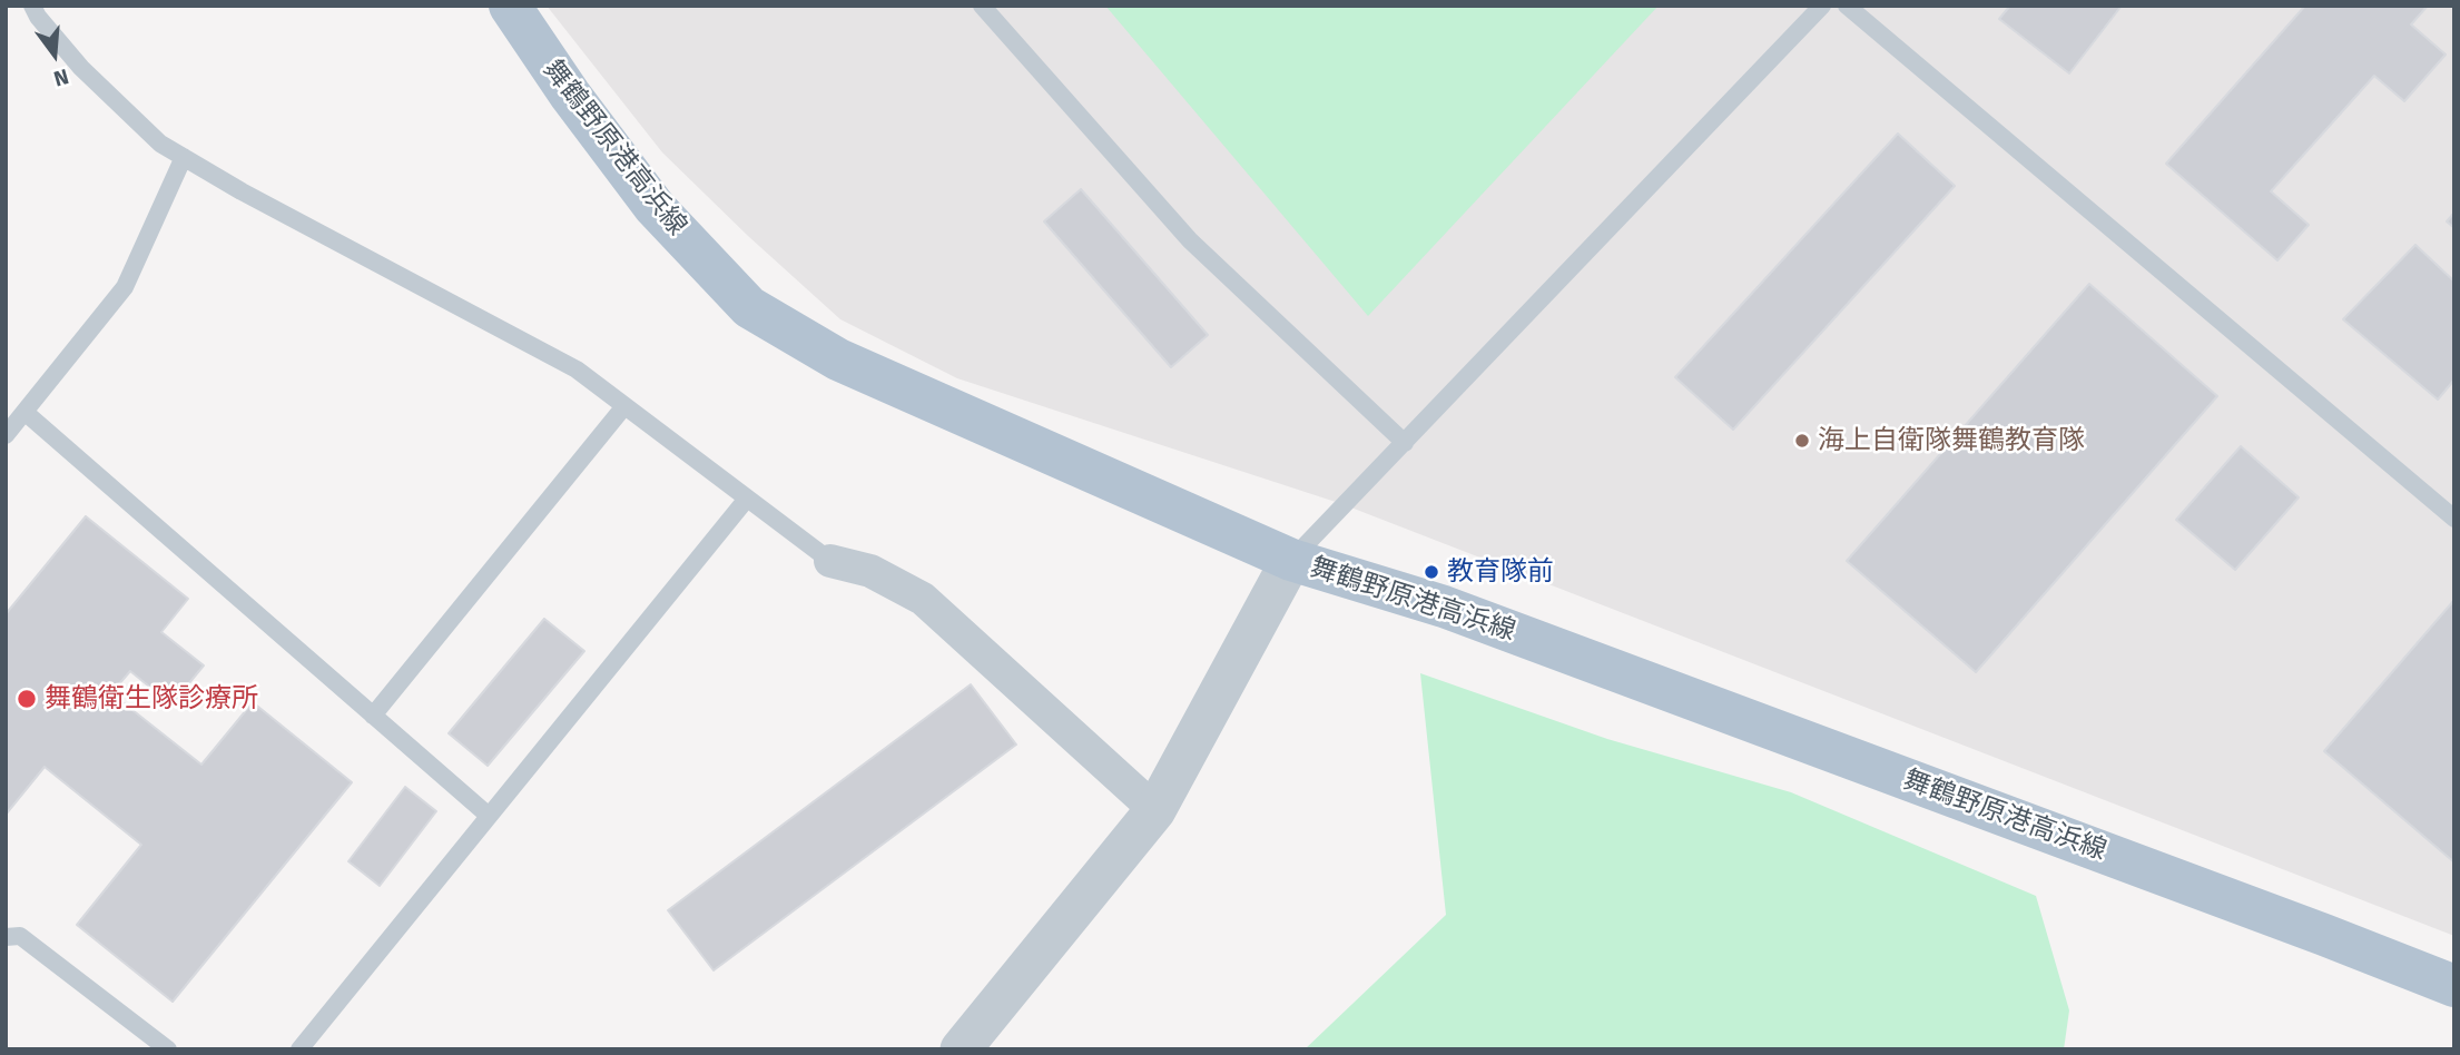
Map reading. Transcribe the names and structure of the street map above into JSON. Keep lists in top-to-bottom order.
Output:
{
  "streets": {
    "main road": ["舞鶴野原港高浜線"]
  },
  "places": ["海上自衛隊舞鶴教育隊", "教育隊前", "舞鶴衛生隊診療所"],
  "north": "bottom"
}
